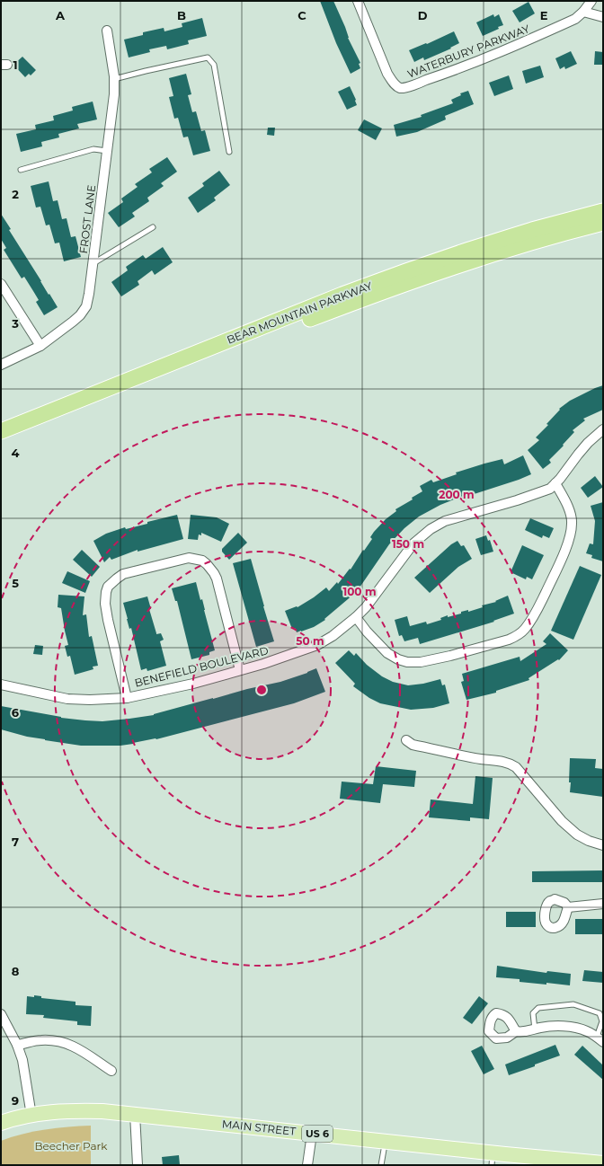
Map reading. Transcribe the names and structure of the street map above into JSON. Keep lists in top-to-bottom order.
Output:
{
  "streets": {
    "highway": ["BEAR MOUNTAIN PARKWAY"],
    "main road": ["MAIN STREET", "US 6"],
    "street": ["WATERBURY PARKWAY", "FROST LANE", "BENEFIELD BOULEVARD"]
  },
  "parks": ["Beecher Park"],
  "grid": {
    "columns": [
      "A",
      "B",
      "C",
      "D",
      "E"
    ],
    "rows": [
      "1",
      "2",
      "3",
      "4",
      "5",
      "6",
      "7",
      "8",
      "9"
    ]
  },
  "rings": [
    "200 m",
    "150 m",
    "100 m",
    "50 m"
  ]
}
